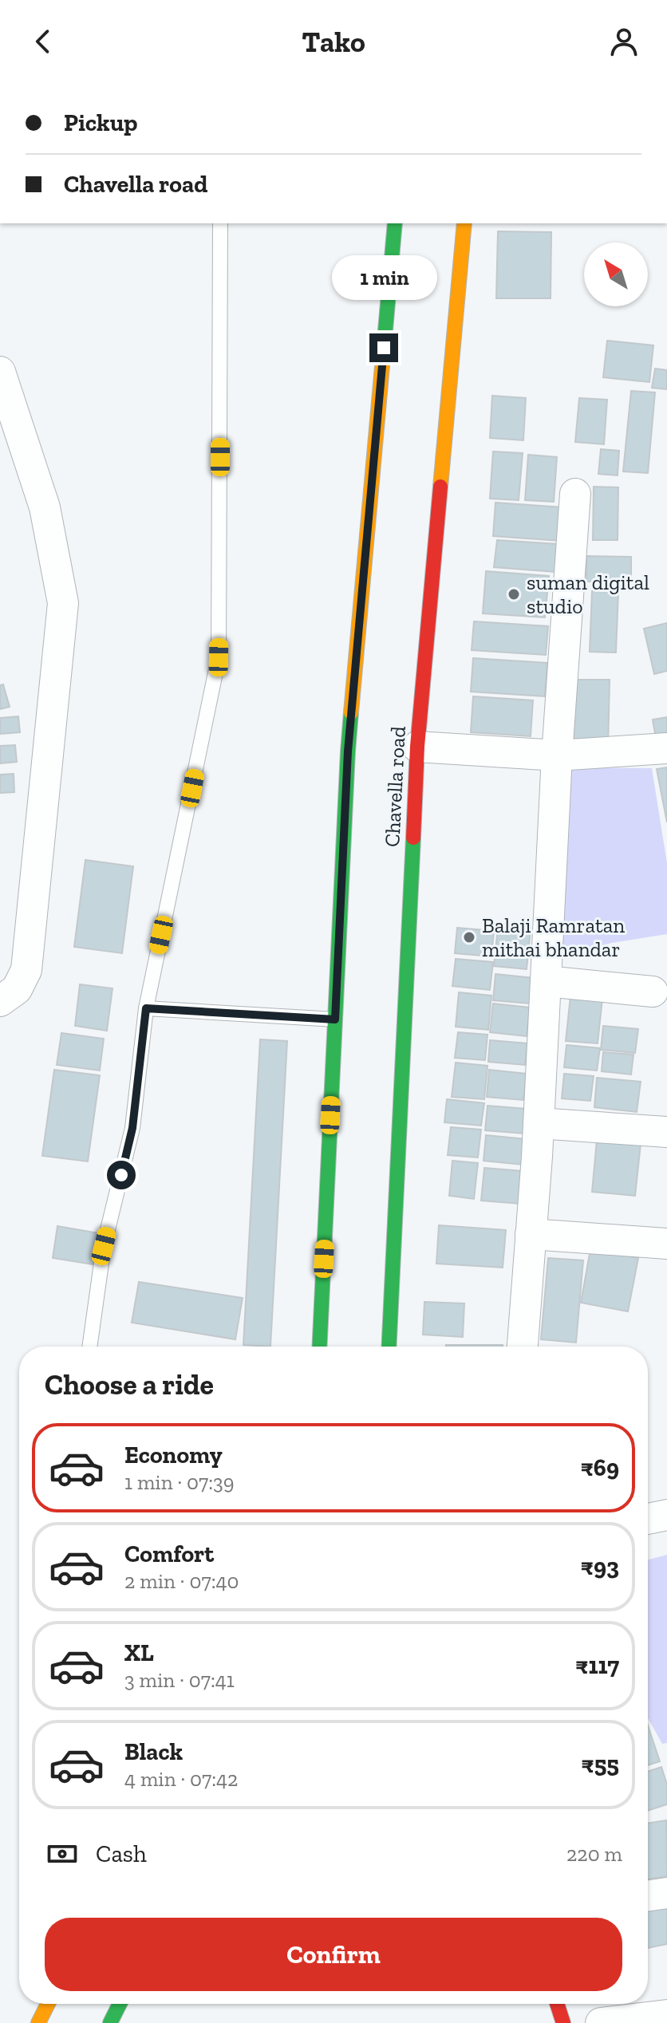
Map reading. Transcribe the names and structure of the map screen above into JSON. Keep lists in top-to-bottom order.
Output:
{
  "streets": {
    "main road": ["Chavella road"]
  },
  "places": ["suman digital studio", "Balaji Ramratan mithai bhandar"],
  "north": "top left",
  "page": {
    "header": "Tako",
    "banner": ["Pickup", "Chavella road"],
    "bubble": "1 min",
    "heading": "Choose a ride",
    "list": [
      {
        "name": "Economy",
        "note": "1 min · 07:39",
        "value": "₹69"
      },
      {
        "name": "Comfort",
        "note": "2 min · 07:40",
        "value": "₹93"
      },
      {
        "name": "XL",
        "note": "3 min · 07:41",
        "value": "₹117"
      },
      {
        "name": "Black",
        "note": "4 min · 07:42",
        "value": "₹55"
      }
    ],
    "pay": ["Cash", "220 m"],
    "buttons": "Confirm"
  }
}
